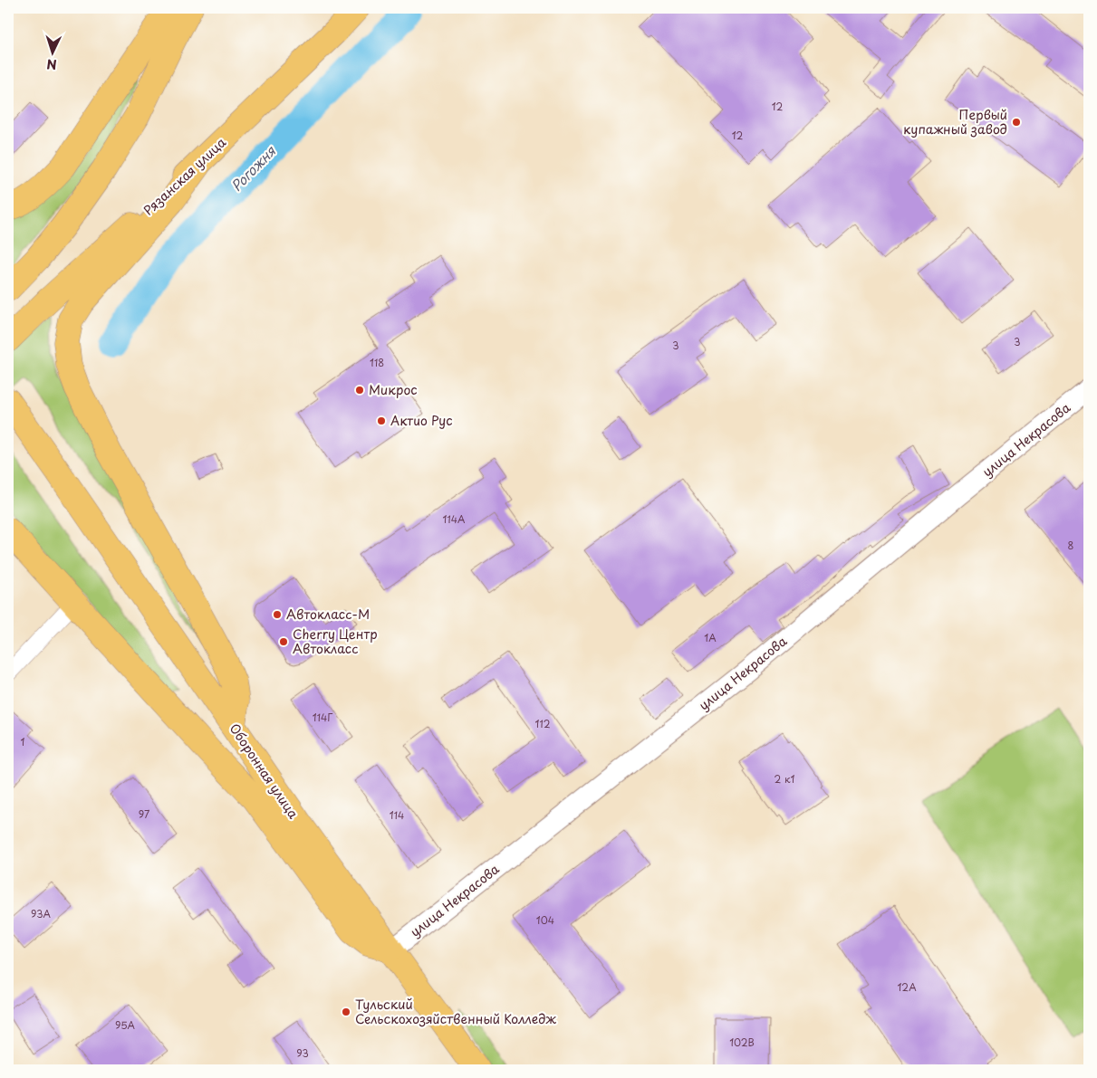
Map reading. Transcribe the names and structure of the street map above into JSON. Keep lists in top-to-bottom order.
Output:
{
  "streets": {
    "main road": ["Рязанская улица", "Оборонная улица"],
    "street": ["улица Некрасова"]
  },
  "crossings": [
    ["улица Некрасова", "Оборонная улица"]
  ],
  "water": ["Рогожня"],
  "places": [
    "Первый купажный завод",
    "Микрос",
    "Актио Рус",
    "Автокласс-М",
    "Cherry Центр Автокласс",
    "Тульский Сельскохозяйственный Колледж"
  ],
  "house_numbers": [
    "12",
    "12",
    "3",
    "3",
    "118",
    "114А",
    "8",
    "1А",
    "114Г",
    "112",
    "1",
    "2 к1",
    "97",
    "114",
    "93А",
    "104",
    "12А",
    "95А",
    "102В",
    "93"
  ],
  "north": "bottom"
}
